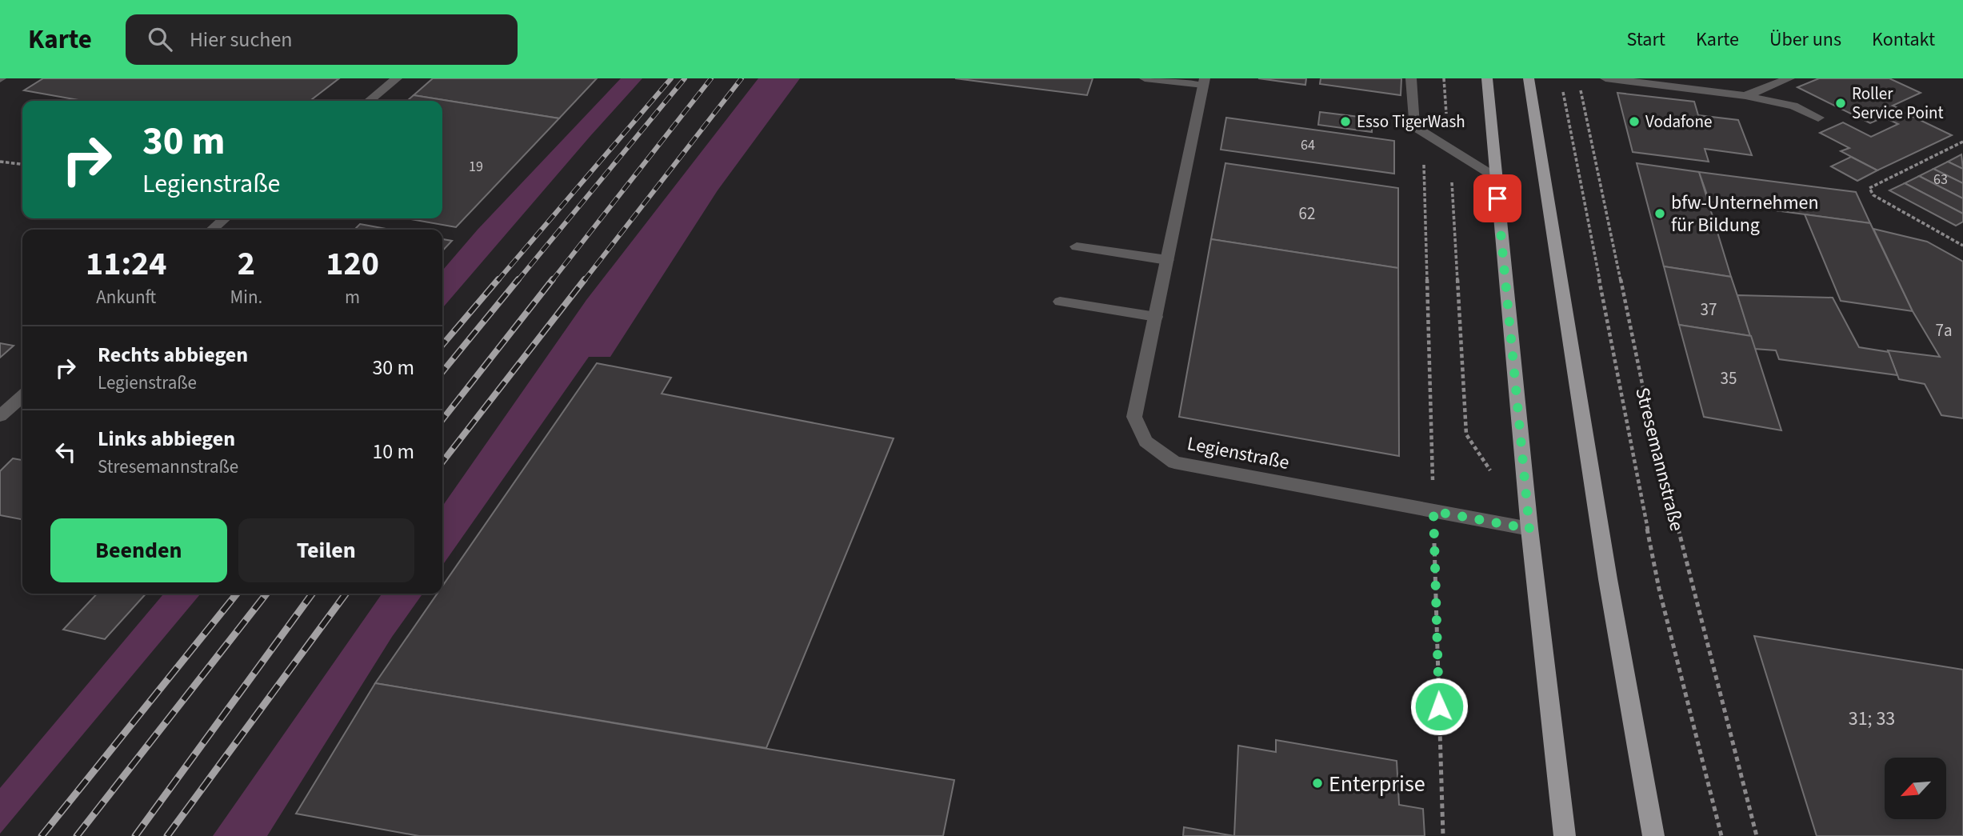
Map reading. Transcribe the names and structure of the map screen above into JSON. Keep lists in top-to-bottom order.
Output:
{
  "streets": {
    "street": ["Legienstraße"],
    "path": ["Stresemannstraße"]
  },
  "places": [
    "Roller Service Point",
    "Esso TigerWash",
    "Vodafone",
    "bfw-Unternehmen für Bildung",
    "Enterprise"
  ],
  "house_numbers": [
    "64",
    "19",
    "63",
    "62",
    "37",
    "7a",
    "35",
    "31; 33"
  ],
  "north": "bottom left",
  "page": {
    "header": "Karte",
    "search": "Hier suchen",
    "nav": [
      "Start",
      "Karte",
      "Über uns",
      "Kontakt"
    ],
    "turn": ["30 m", "Legienstraße"],
    "eta": [
      "11:24",
      "Ankunft",
      "2",
      "Min.",
      "120",
      "m"
    ],
    "list": [
      {
        "name": "Rechts abbiegen",
        "note": "Legienstraße",
        "value": "30 m"
      },
      {
        "name": "Links abbiegen",
        "note": "Stresemannstraße",
        "value": "10 m"
      }
    ],
    "buttons": ["Beenden", "Teilen"]
  }
}
